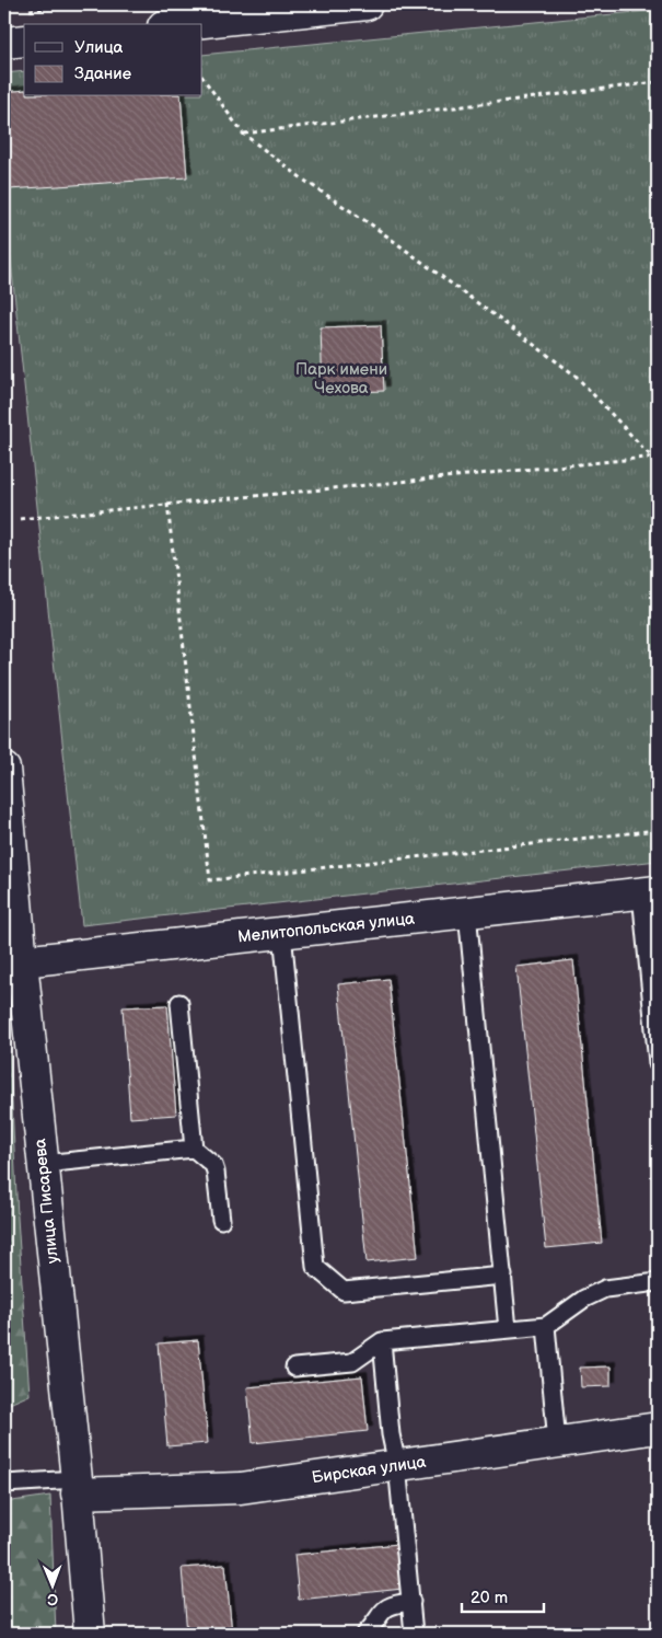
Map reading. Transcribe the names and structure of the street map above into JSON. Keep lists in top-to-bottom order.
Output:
{
  "streets": {
    "street": ["Мелитопольская улица", "улица Писарева", "Бирская улица"]
  },
  "crossings": [
    ["Мелитопольская улица", "улица Писарева"],
    ["улица Писарева", "Бирская улица"]
  ],
  "parks": ["Парк имени Чехова"],
  "legend": ["Улица", "Здание"],
  "scale_bar": "20 m",
  "north": "bottom"
}
